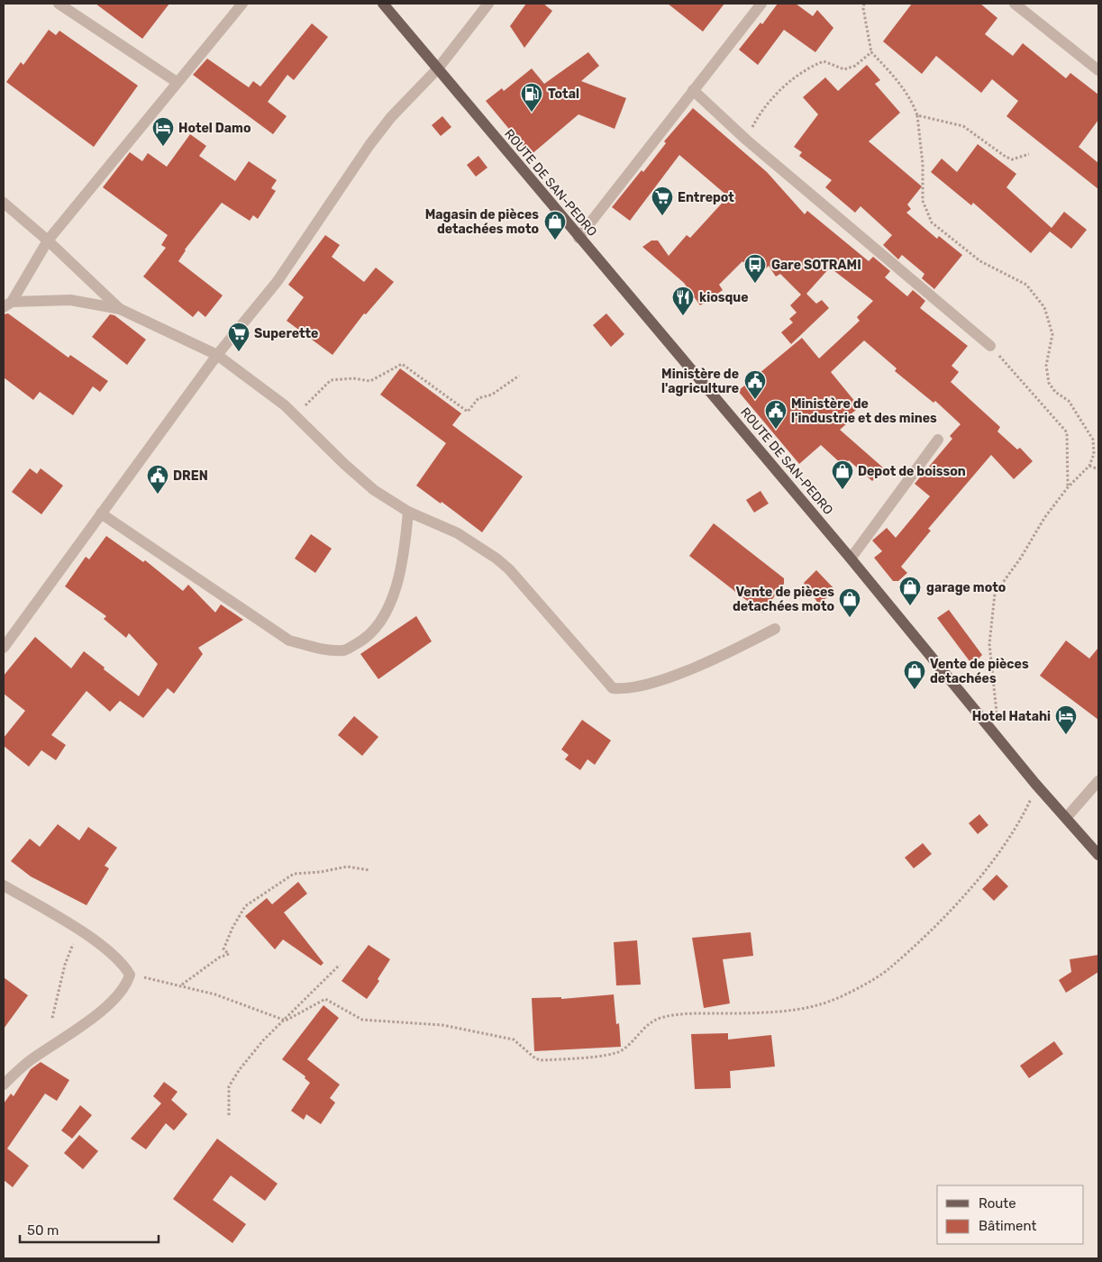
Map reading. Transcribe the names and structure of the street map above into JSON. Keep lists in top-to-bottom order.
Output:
{
  "streets": {
    "main road": ["ROUTE DE SAN-PEDRO"]
  },
  "places": {
    "fuel station": ["Total"],
    "hotel": ["Hotel Damo", "Hotel Hatahi"],
    "supermarket": ["Entrepot", "Superette"],
    "shop": [
      "Magasin de pièces detachées moto",
      "Depot de boisson",
      "garage moto",
      "Vente de pièces detachées moto",
      "Vente de pièces detachées"
    ],
    "bus stop": ["Gare SOTRAMI"],
    "restaurant": ["kiosque"],
    "public building": ["Ministère de l'agriculture", "Ministère de l'industrie et des mines", "DREN"]
  },
  "legend": ["Route", "Bâtiment"],
  "scale_bar": "50 m"
}
